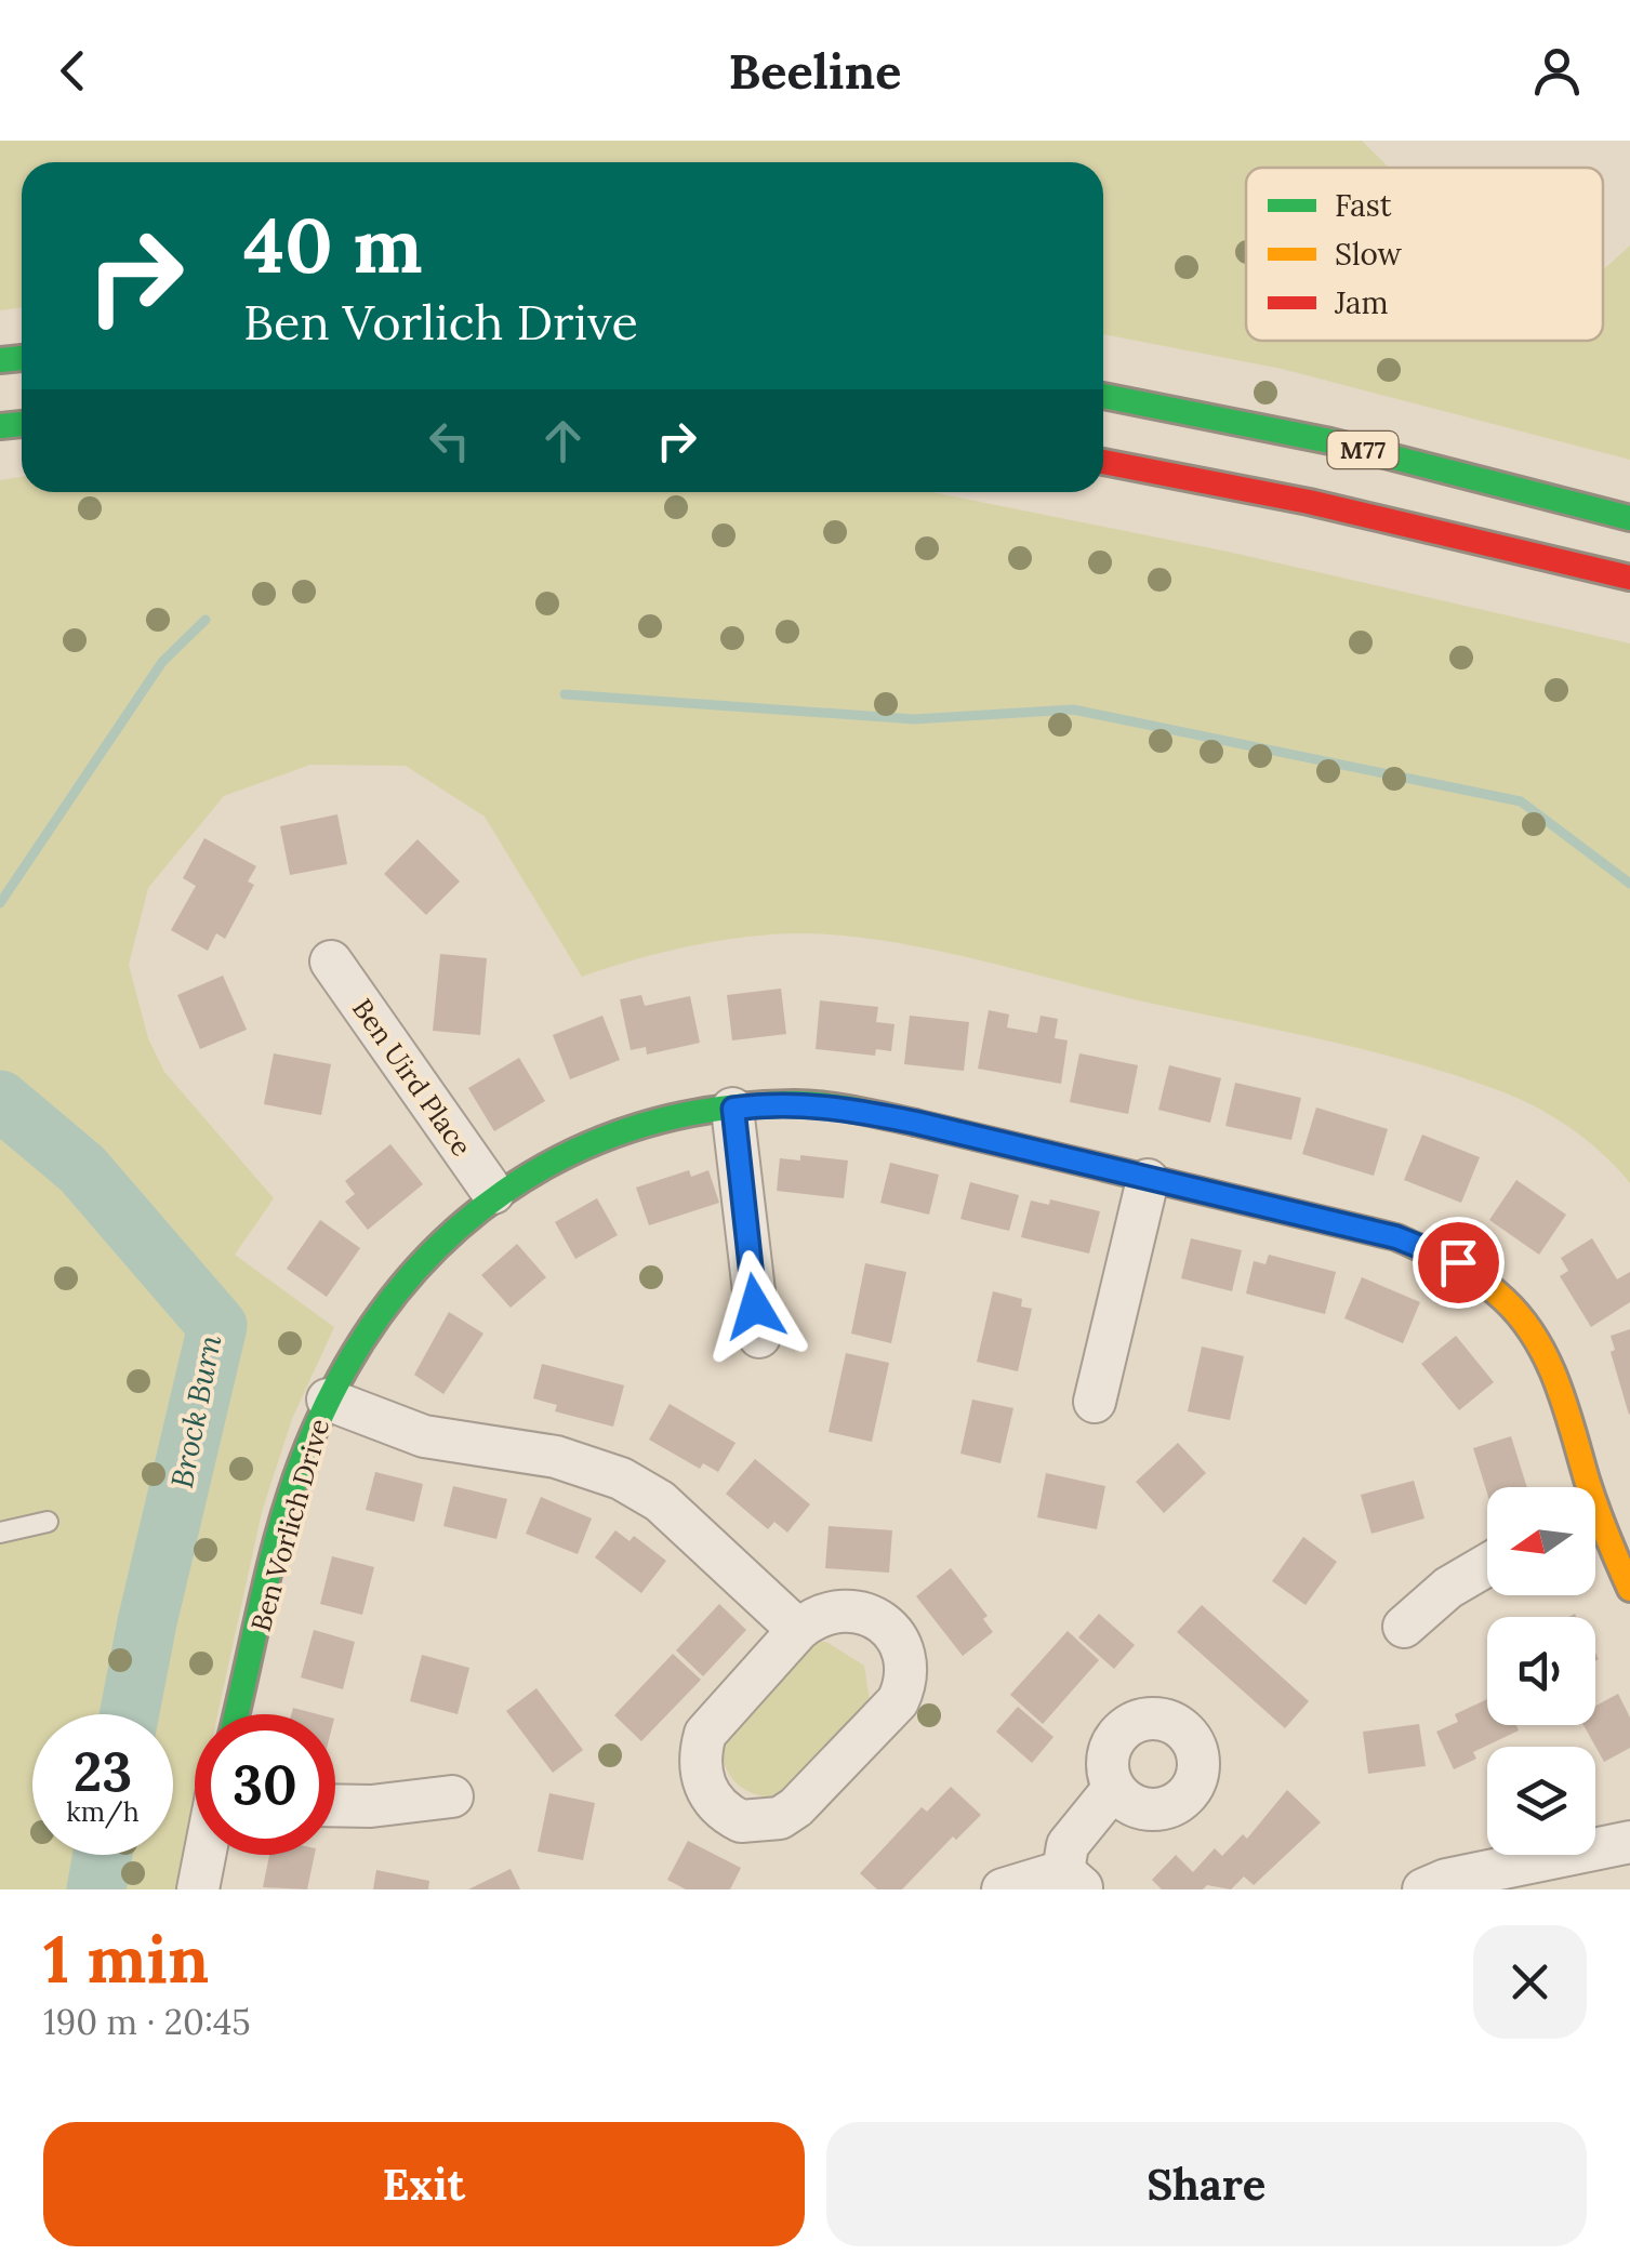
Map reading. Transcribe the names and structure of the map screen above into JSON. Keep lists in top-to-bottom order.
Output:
{
  "streets": {
    "main road": ["M77", "Ben Vorlich Drive"],
    "street": ["Ben Uird Place"]
  },
  "crossings": [
    ["Ben Uird Place", "Ben Vorlich Drive"]
  ],
  "water": ["Brock Burn"],
  "legend": ["Fast", "Slow", "Jam"],
  "north": "left",
  "page": {
    "header": "Beeline",
    "turn": ["40 m", "Ben Vorlich Drive"],
    "speed": "23 km/h",
    "limit": "30",
    "heading": ["1 min", "190 m · 20:45"],
    "buttons": ["Exit", "Share"]
  }
}
